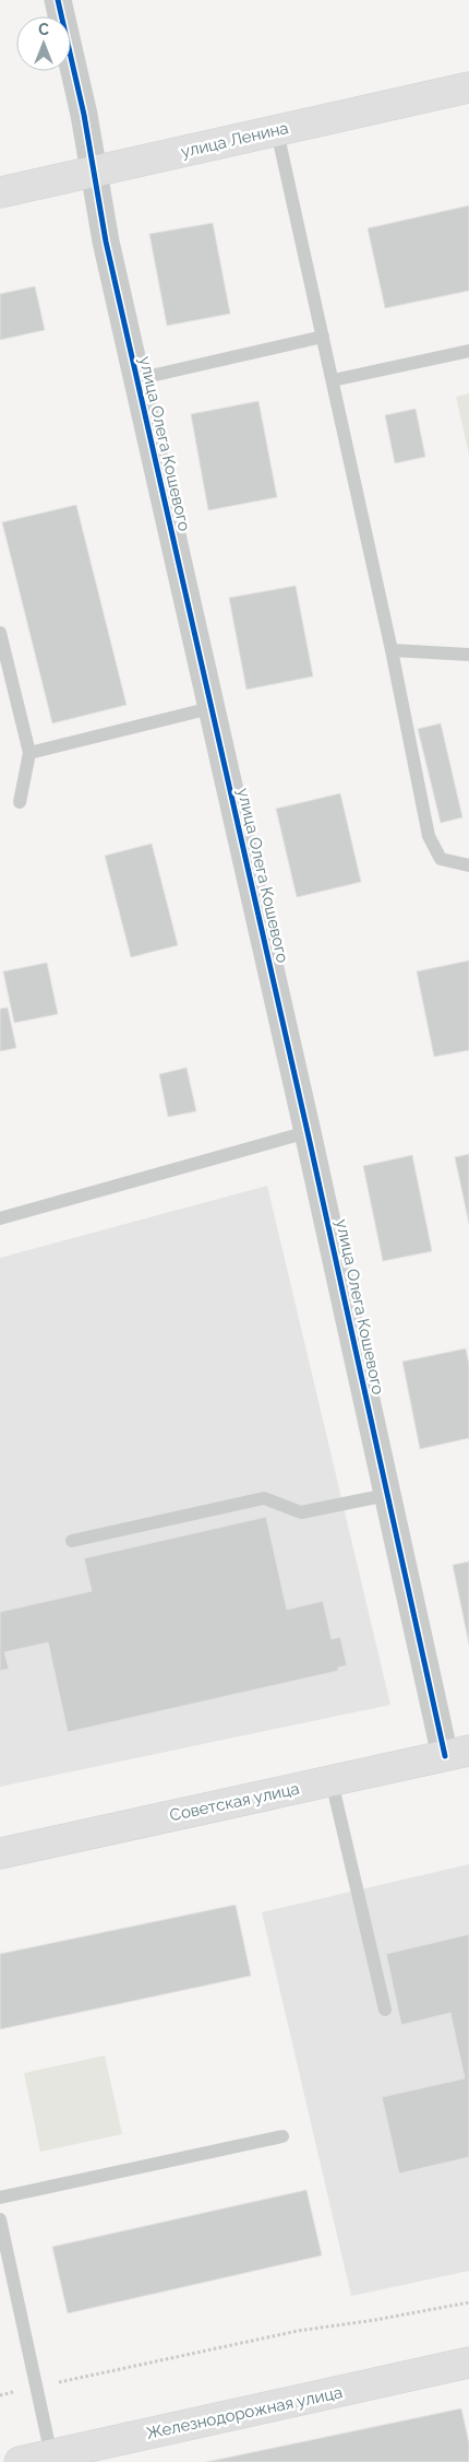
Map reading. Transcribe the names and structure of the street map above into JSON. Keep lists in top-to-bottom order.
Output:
{
  "streets": {
    "main road": ["улица Ленина", "Советская улица", "Железнодорожная улица"],
    "street": ["улица Олега Кошевого"]
  },
  "crossings": [
    ["улица Ленина", "улица Олега Кошевого"],
    ["улица Олега Кошевого", "Советская улица"]
  ],
  "north": "top"
}
